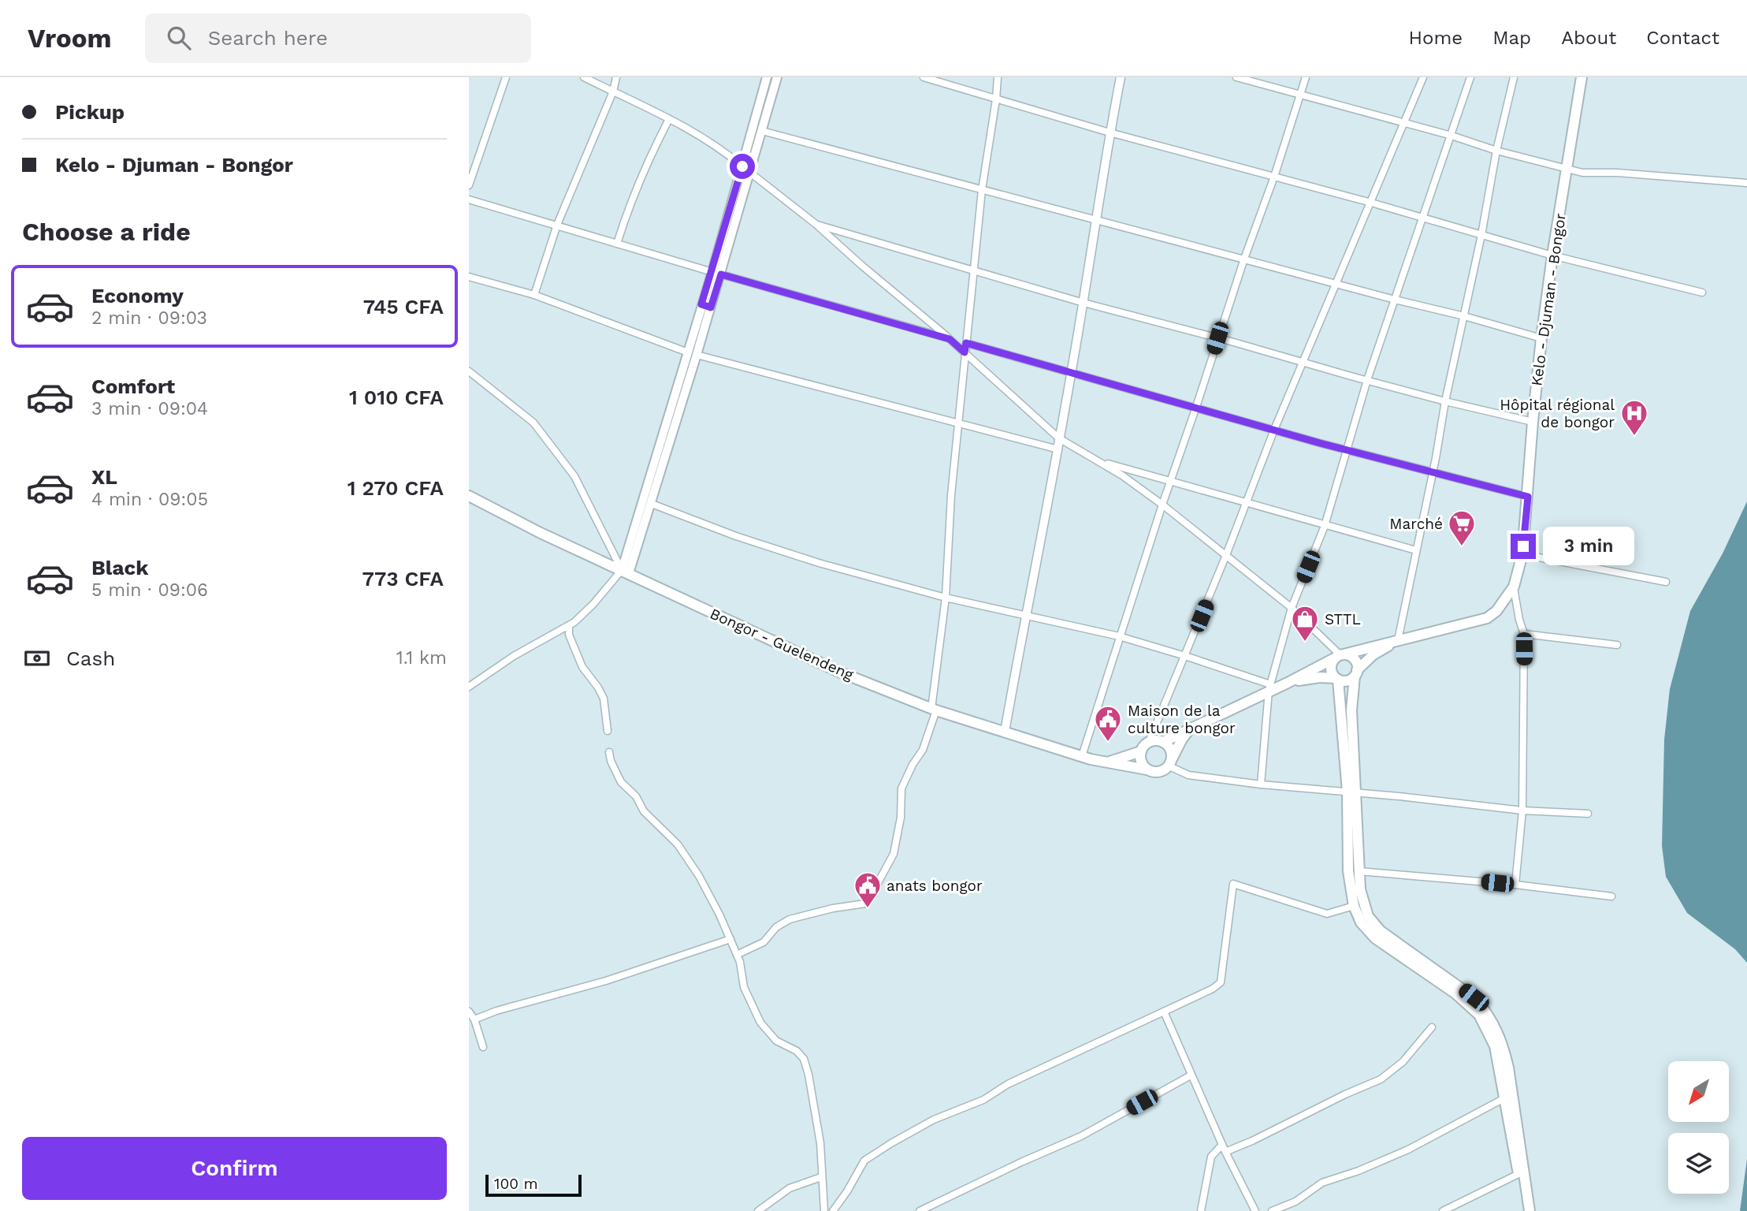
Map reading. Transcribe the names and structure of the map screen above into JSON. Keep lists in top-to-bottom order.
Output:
{
  "streets": {
    "highway": ["Kelo - Djuman - Bongor", "Bongor - Guelendeng"]
  },
  "crossings": [
    ["Kelo - Djuman - Bongor", "Bongor - Guelendeng"]
  ],
  "places": {
    "hospital": ["Hôpital régional de bongor"],
    "supermarket": ["Marché"],
    "shop": ["STTL"],
    "public building": ["Maison de la culture bongor", "anats bongor"]
  },
  "scale_bar": "100 m",
  "north": "bottom left",
  "page": {
    "header": "Vroom",
    "search": "Search here",
    "nav": [
      "Home",
      "Map",
      "About",
      "Contact"
    ],
    "banner": ["Pickup", "Kelo - Djuman - Bongor"],
    "heading": "Choose a ride",
    "list": [
      {
        "name": "Economy",
        "note": "2 min · 09:03",
        "value": "745 CFA"
      },
      {
        "name": "Comfort",
        "note": "3 min · 09:04",
        "value": "1 010 CFA"
      },
      {
        "name": "XL",
        "note": "4 min · 09:05",
        "value": "1 270 CFA"
      },
      {
        "name": "Black",
        "note": "5 min · 09:06",
        "value": "773 CFA"
      }
    ],
    "bubble": "3 min",
    "pay": ["Cash", "1.1 km"],
    "buttons": "Confirm",
    "scale": "100 m"
  }
}
